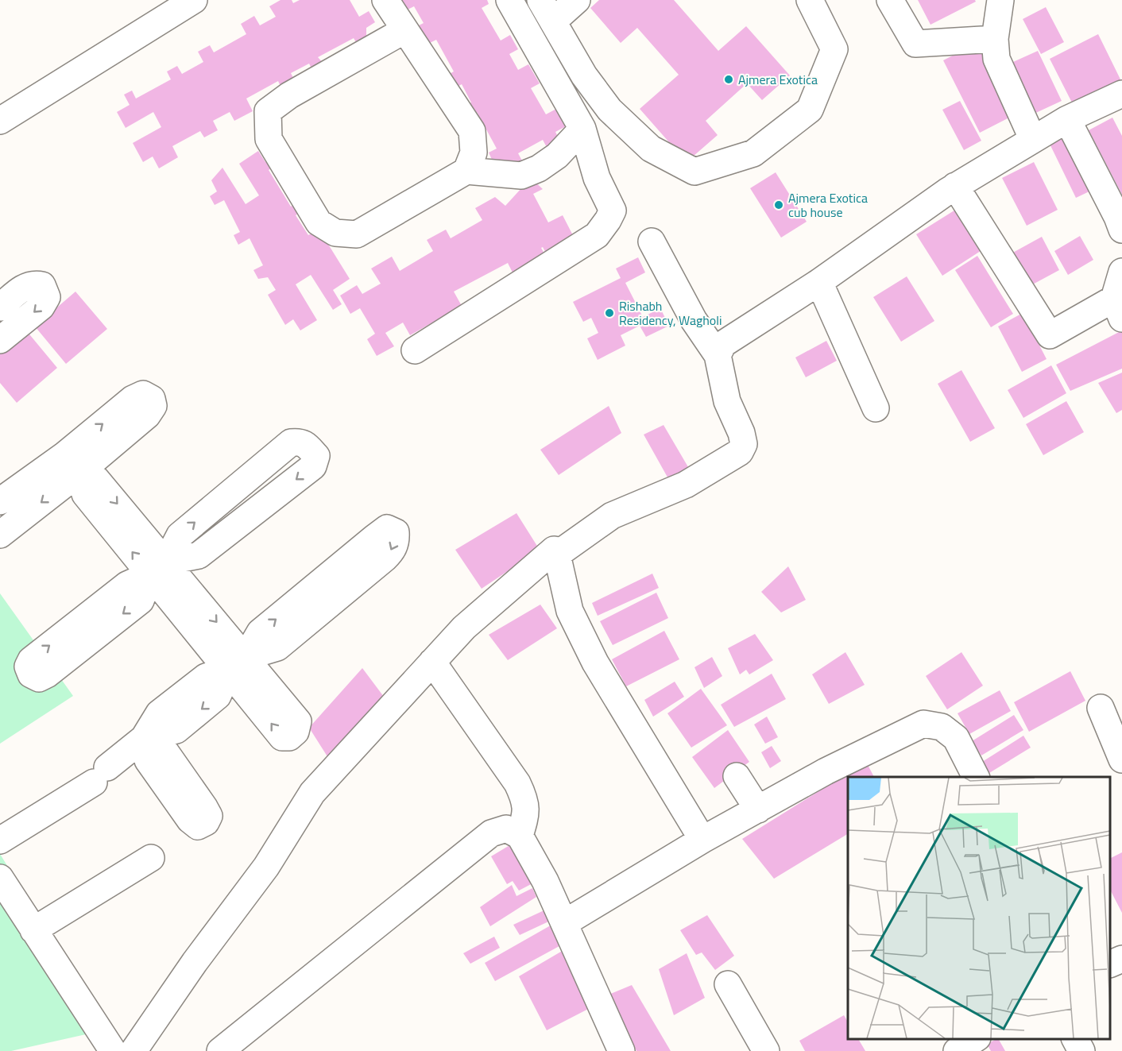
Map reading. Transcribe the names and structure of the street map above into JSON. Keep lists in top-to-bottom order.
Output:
{
  "places": ["Ajmera Exotica", "Ajmera Exotica cub house", "Rishabh Residency, Wagholi"]
}
